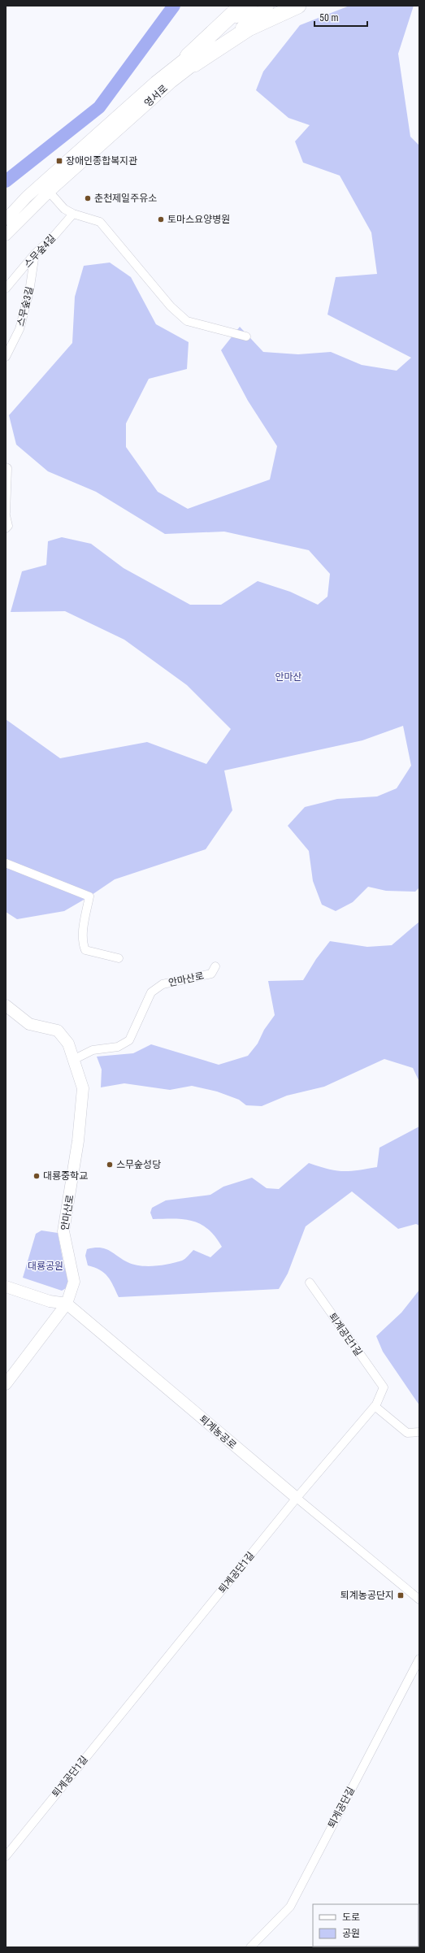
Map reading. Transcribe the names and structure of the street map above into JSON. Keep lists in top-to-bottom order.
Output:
{
  "streets": {
    "street": [
      "영서로",
      "스무숲4길",
      "스무숲3길",
      "안마산로",
      "퇴계공단1길",
      "퇴계농공로",
      "퇴계공단길"
    ]
  },
  "crossings": [
    ["스무숲4길", "스무숲3길"],
    ["안마산로", "퇴계농공로"],
    ["퇴계공단1길", "퇴계농공로"]
  ],
  "parks": ["안마산", "대룡공원"],
  "places": {
    "transit": ["장애인종합복지관", "퇴계농공단지"],
    "other": [
      "춘천제일주유소",
      "토마스요양병원",
      "스무숲성당",
      "대룡중학교"
    ]
  },
  "legend": ["도로", "공원"],
  "scale_bar": "50 m"
}
